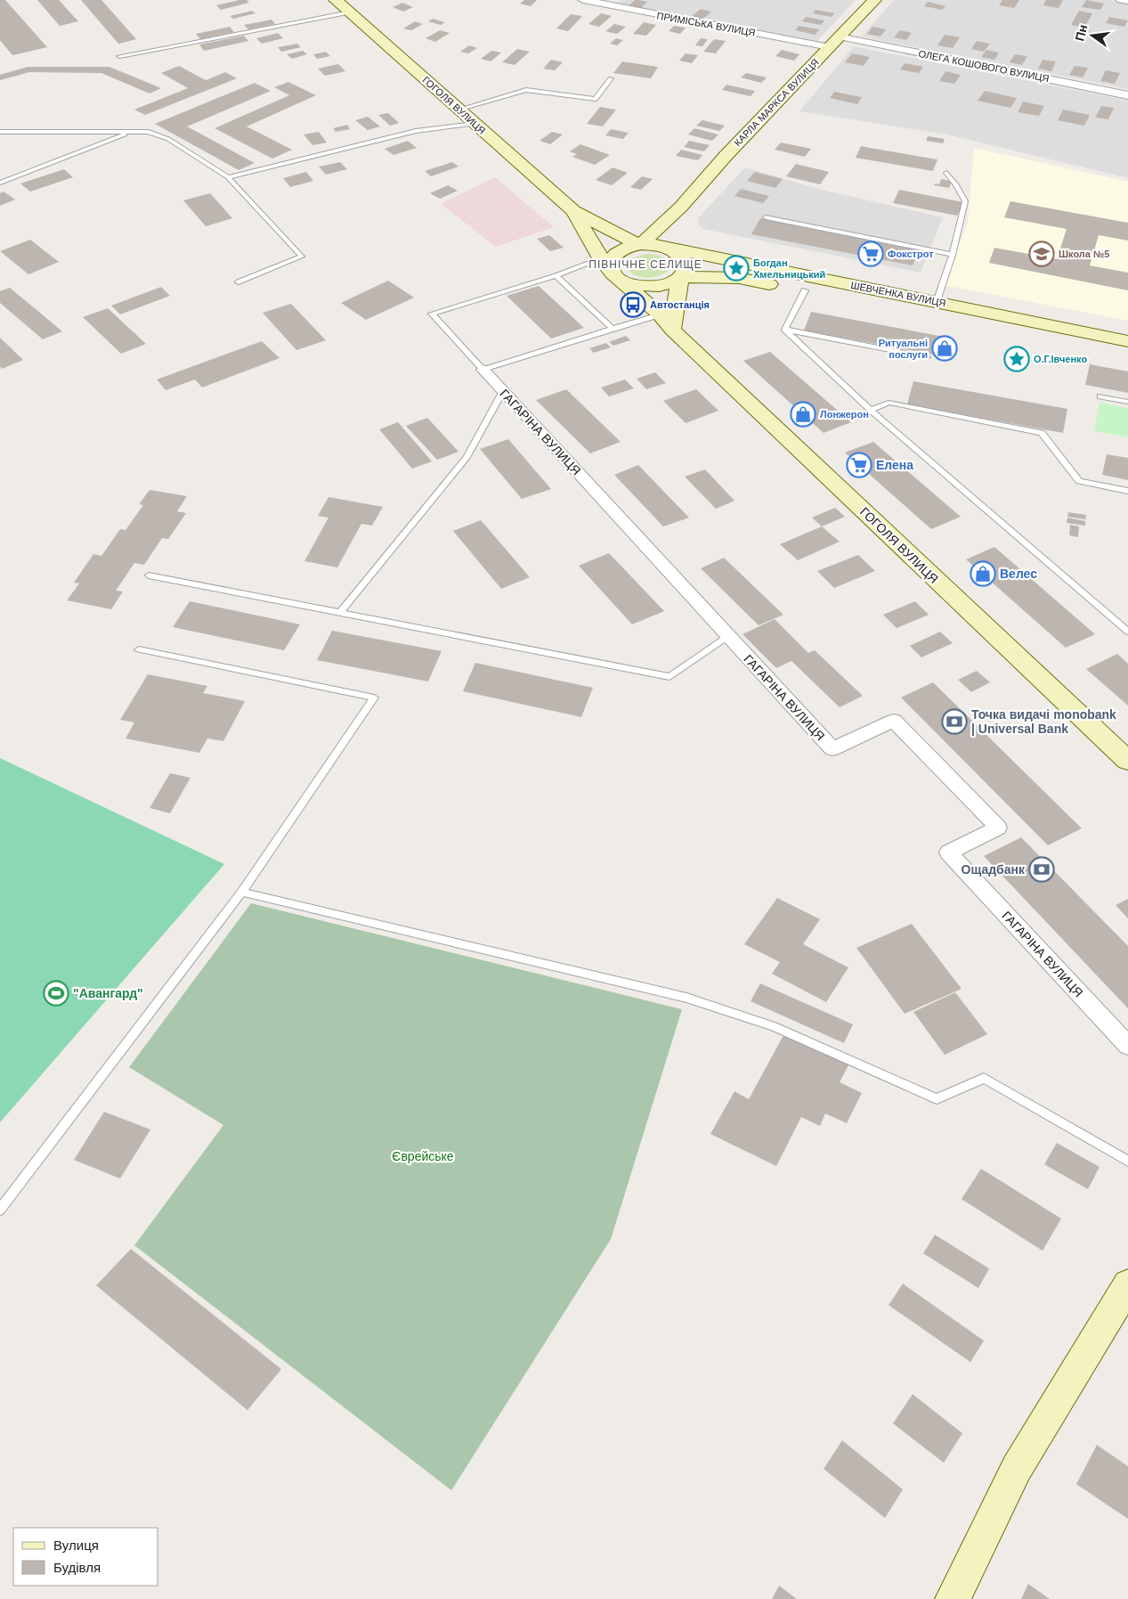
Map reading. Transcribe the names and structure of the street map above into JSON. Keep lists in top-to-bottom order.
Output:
{
  "streets": {
    "main road": ["КАРЛА МАРКСА ВУЛИЦЯ", "ГОГОЛЯ ВУЛИЦЯ", "ШЕВЧЕНКА ВУЛИЦЯ"],
    "street": ["ПРИМІСЬКА ВУЛИЦЯ", "ОЛЕГА КОШОВОГО ВУЛИЦЯ", "ГАГАРІНА ВУЛИЦЯ"]
  },
  "crossings": [
    ["ПРИМІСЬКА ВУЛИЦЯ", "ОЛЕГА КОШОВОГО ВУЛИЦЯ"],
    ["ПРИМІСЬКА ВУЛИЦЯ", "КАРЛА МАРКСА ВУЛИЦЯ"],
    ["ОЛЕГА КОШОВОГО ВУЛИЦЯ", "КАРЛА МАРКСА ВУЛИЦЯ"],
    ["КАРЛА МАРКСА ВУЛИЦЯ", "ГОГОЛЯ ВУЛИЦЯ"],
    ["КАРЛА МАРКСА ВУЛИЦЯ", "ШЕВЧЕНКА ВУЛИЦЯ"],
    ["ГОГОЛЯ ВУЛИЦЯ", "ШЕВЧЕНКА ВУЛИЦЯ"]
  ],
  "districts": ["ПІВНІЧНЕ СЕЛИЩЕ"],
  "parks": ["Єврейське"],
  "places": {
    "supermarket": ["Фокстрот", "Елена"],
    "school or university": ["Школа №5"],
    "place": ["Богдан Хмельницький", "О.Г.Івченко"],
    "bus stop": ["Автостанція"],
    "shop": ["Ритуальні послуги", "Лонжерон", "Велес"],
    "bank": ["Точка видачі monobank | Universal Bank", "Ощадбанк"],
    "sports": ["\"Авангард\""]
  },
  "legend": ["Вулиця", "Будівля"],
  "north": "left"
}
